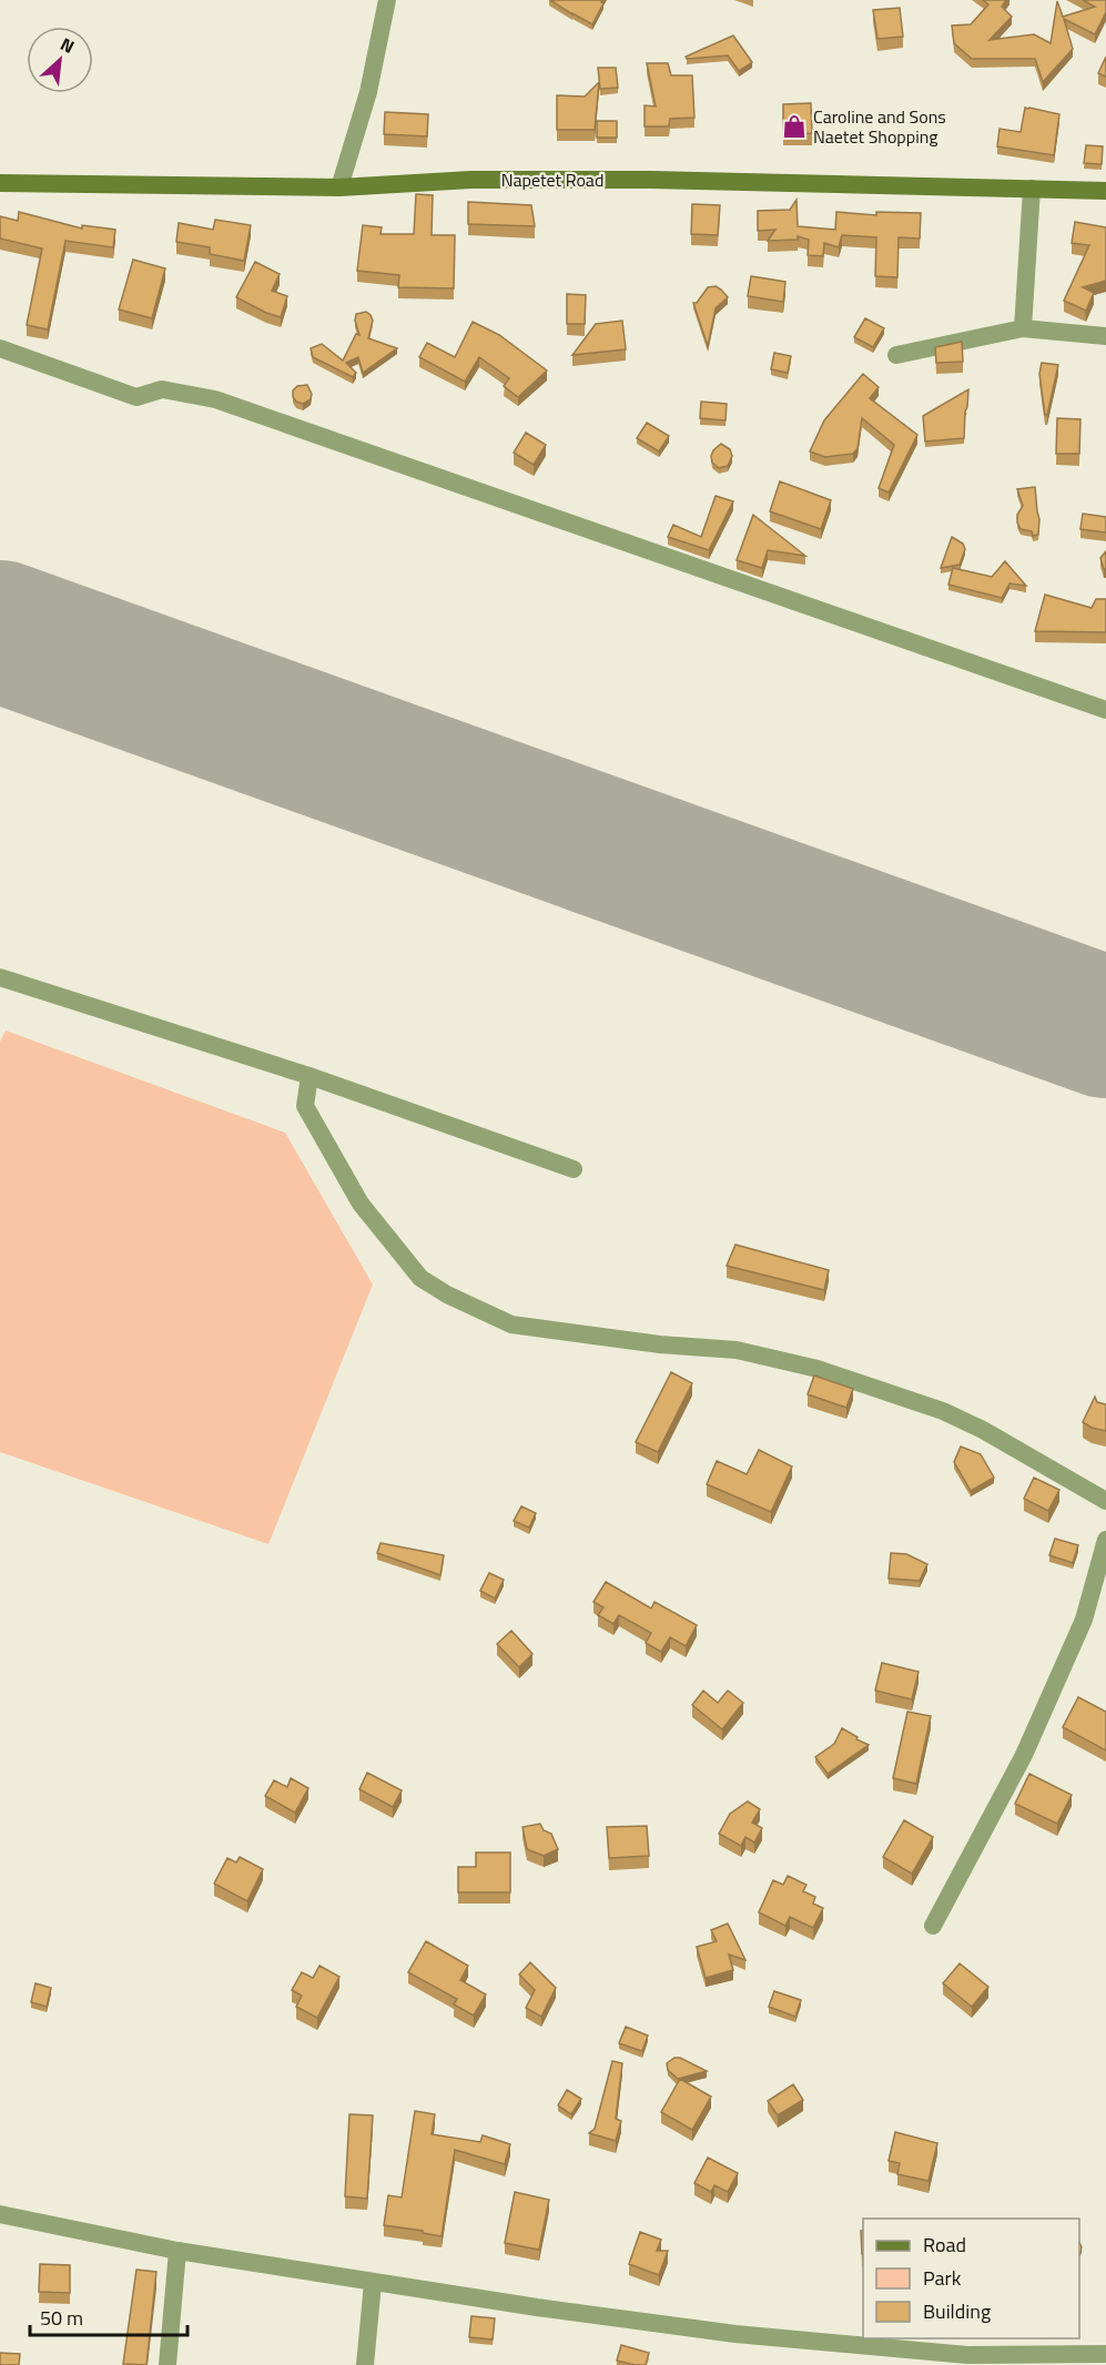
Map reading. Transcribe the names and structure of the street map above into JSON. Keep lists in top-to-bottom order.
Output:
{
  "streets": {
    "main road": ["Napetet Road"]
  },
  "places": {
    "shop": ["Caroline and Sons Naetet Shopping"]
  },
  "legend": ["Road", "Park", "Building"],
  "scale_bar": "50 m",
  "north": "top right"
}
